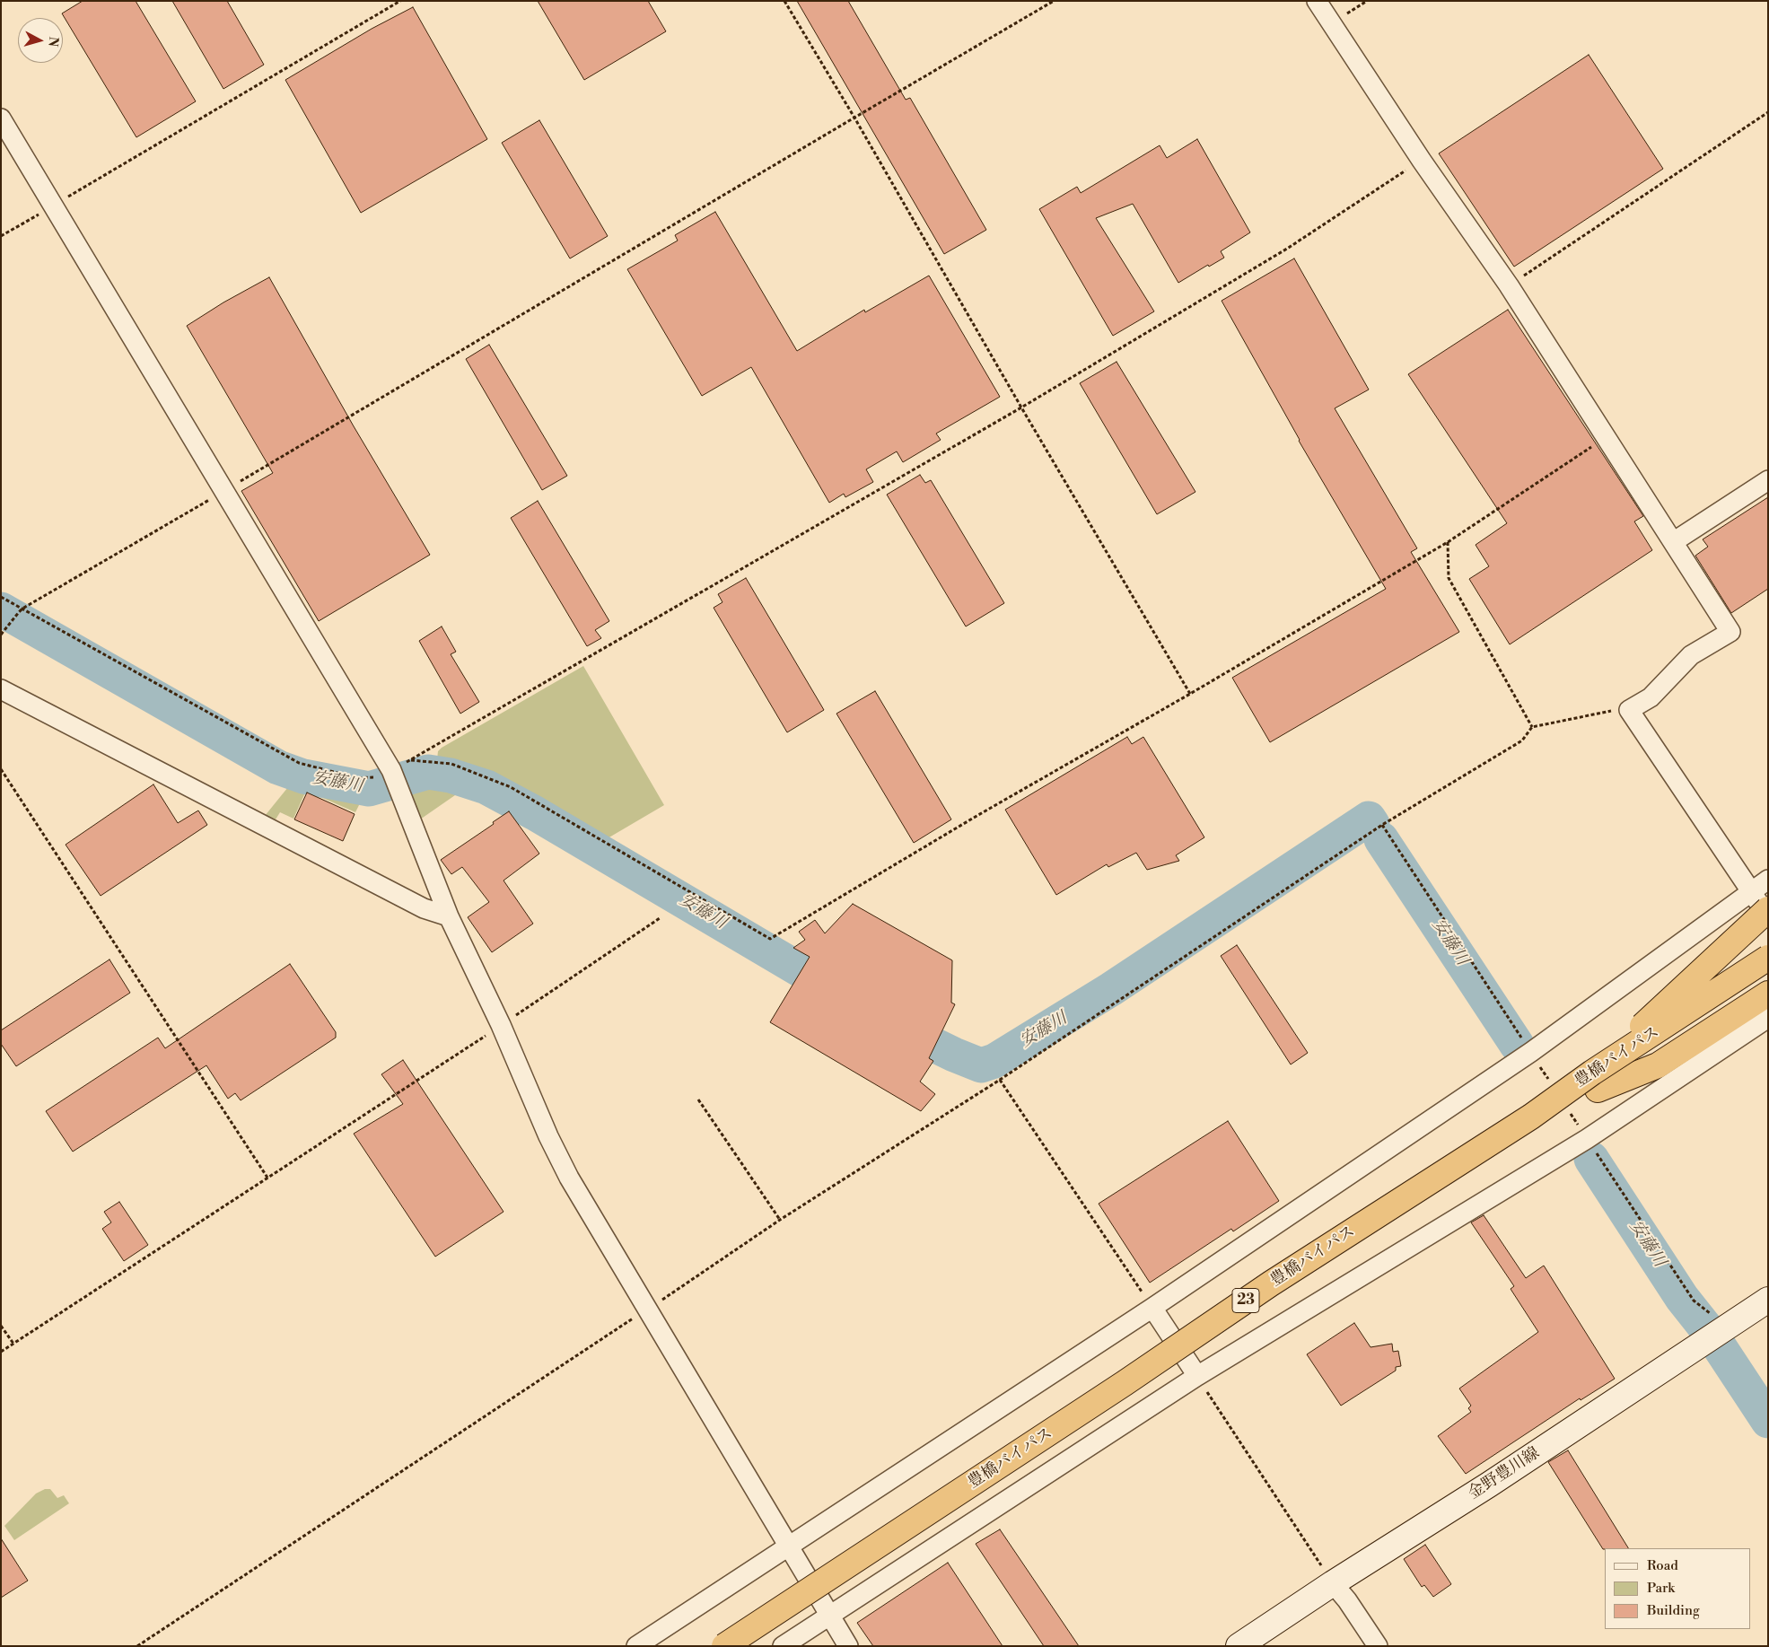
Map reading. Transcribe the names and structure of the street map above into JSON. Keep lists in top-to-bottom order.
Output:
{
  "streets": {
    "highway": ["豊橋バイパス", "23"],
    "main road": ["金野豊川線"]
  },
  "water": ["安藤川"],
  "legend": ["Road", "Park", "Building"],
  "north": "right"
}
